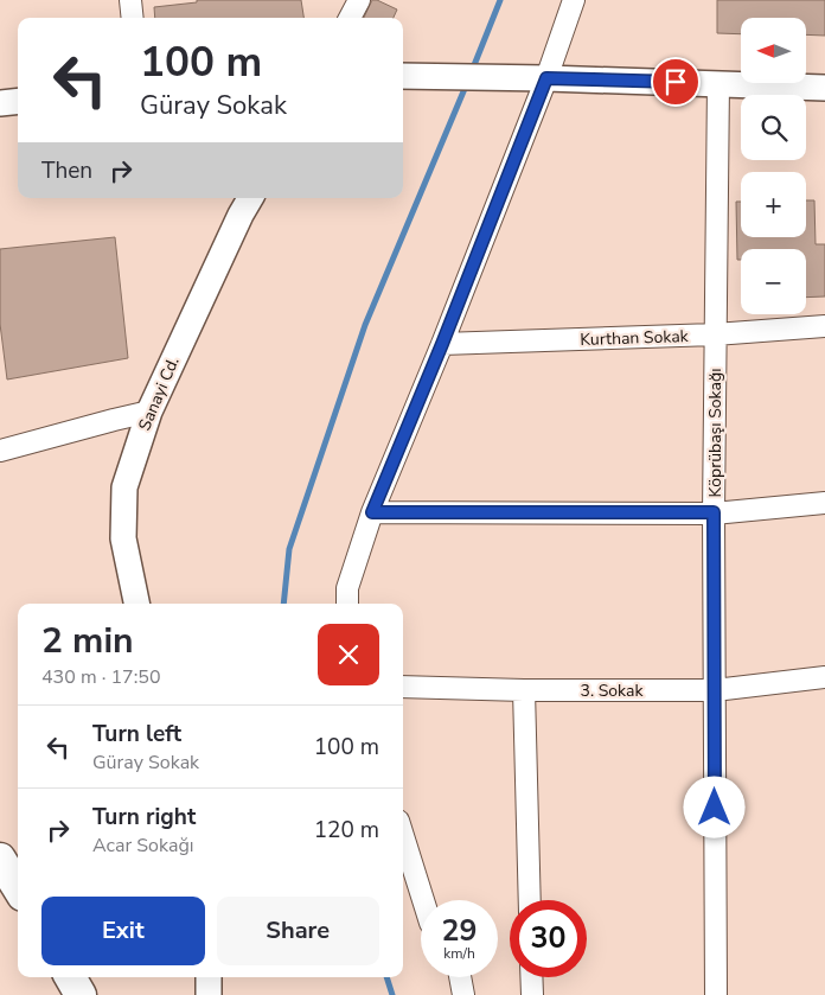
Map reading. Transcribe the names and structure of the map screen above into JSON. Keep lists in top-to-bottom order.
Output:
{
  "streets": {
    "street": [
      "Kurthan Sokak",
      "Sanayi Cd.",
      "Köprübaşı Sokağı",
      "3. Sokak"
    ]
  },
  "crossings": [
    ["Kurthan Sokak", "Köprübaşı Sokağı"],
    ["Köprübaşı Sokağı", "3. Sokak"]
  ],
  "north": "left",
  "page": {
    "map_buttons": ["+", "−"],
    "turn": ["100 m", "Güray Sokak"],
    "then": "Then",
    "heading": ["2 min", "430 m · 17:50"],
    "list": [
      {
        "name": "Turn left",
        "note": "Güray Sokak",
        "value": "100 m"
      },
      {
        "name": "Turn right",
        "note": "Acar Sokağı",
        "value": "120 m"
      }
    ],
    "buttons": ["Exit", "Share"],
    "speed": "29 km/h",
    "limit": "30"
  }
}
